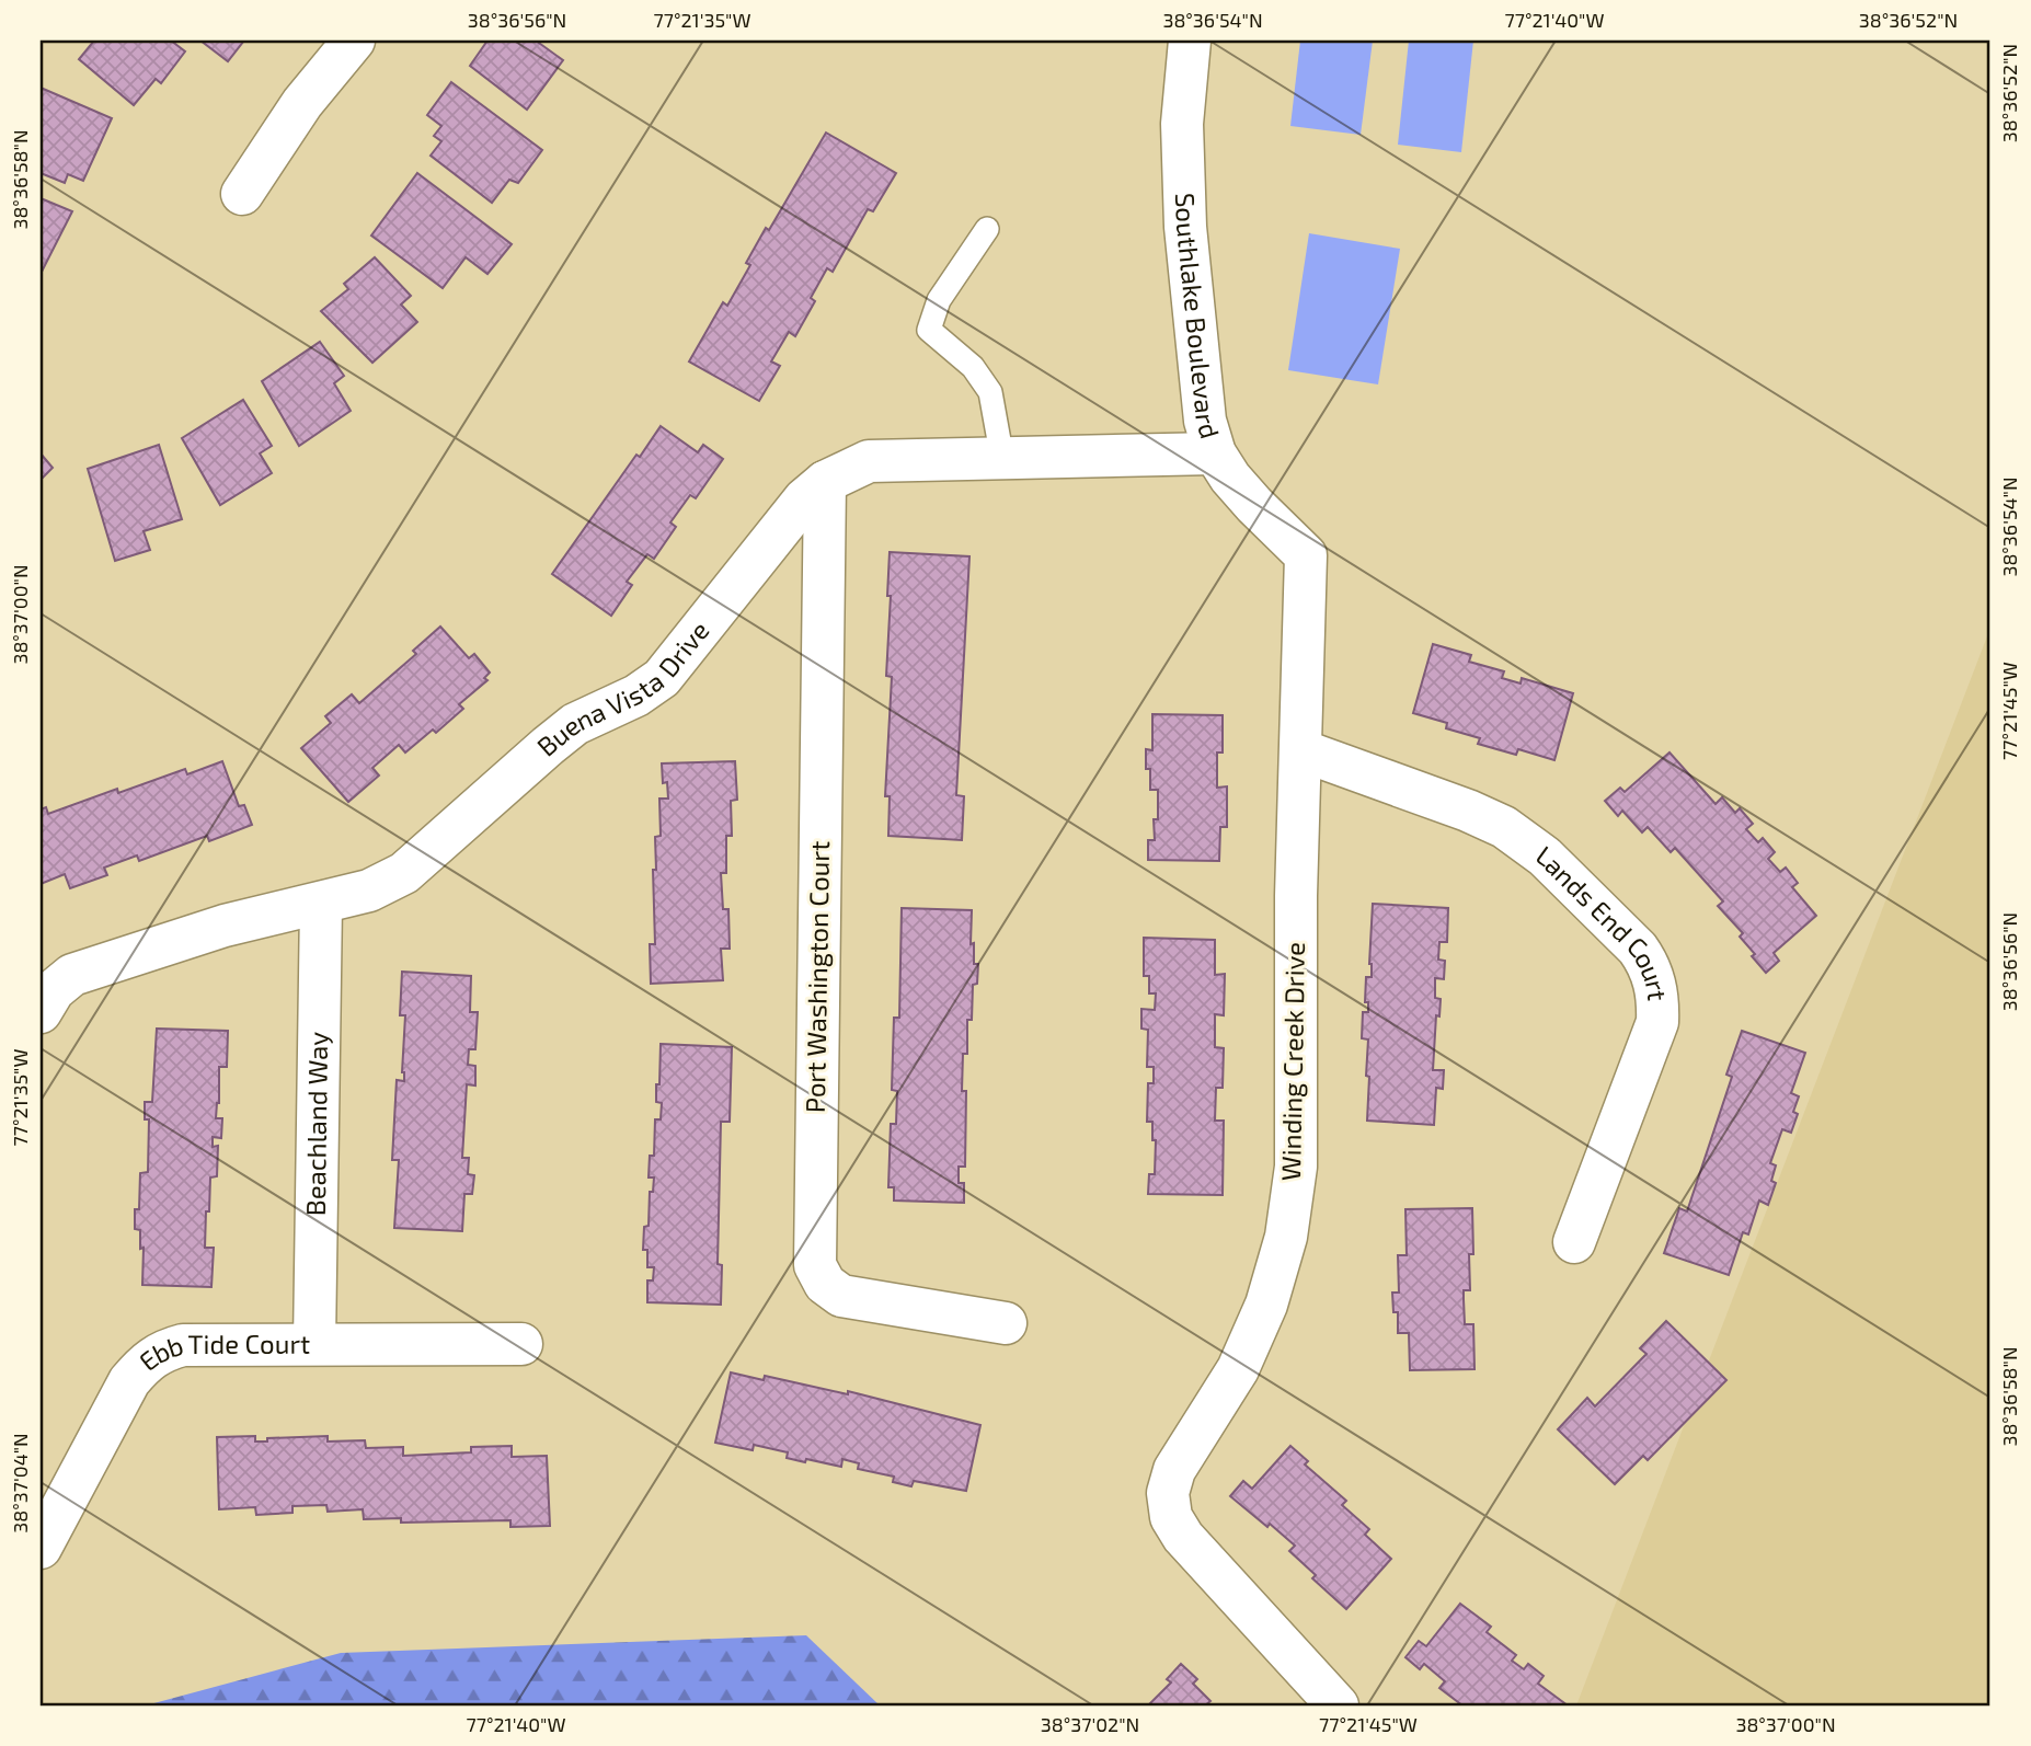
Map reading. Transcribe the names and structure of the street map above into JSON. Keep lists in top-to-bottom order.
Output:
{
  "streets": {
    "street": [
      "Southlake Boulevard",
      "Buena Vista Drive",
      "Lands End Court",
      "Port Washington Court",
      "Winding Creek Drive",
      "Beachland Way",
      "Ebb Tide Court"
    ]
  },
  "crossings": [
    ["Southlake Boulevard", "Buena Vista Drive"],
    ["Southlake Boulevard", "Winding Creek Drive"],
    ["Buena Vista Drive", "Port Washington Court"],
    ["Buena Vista Drive", "Beachland Way"],
    ["Lands End Court", "Winding Creek Drive"],
    ["Beachland Way", "Ebb Tide Court"]
  ],
  "coordinates": [
    "38°36'56\"N",
    "77°21'35\"W",
    "38°36'54\"N",
    "77°21'40\"W",
    "38°36'52\"N",
    "38°36'58\"N",
    "38°37'00\"N",
    "77°21'45\"W",
    "38°37'04\"N",
    "38°37'02\"N"
  ]
}
